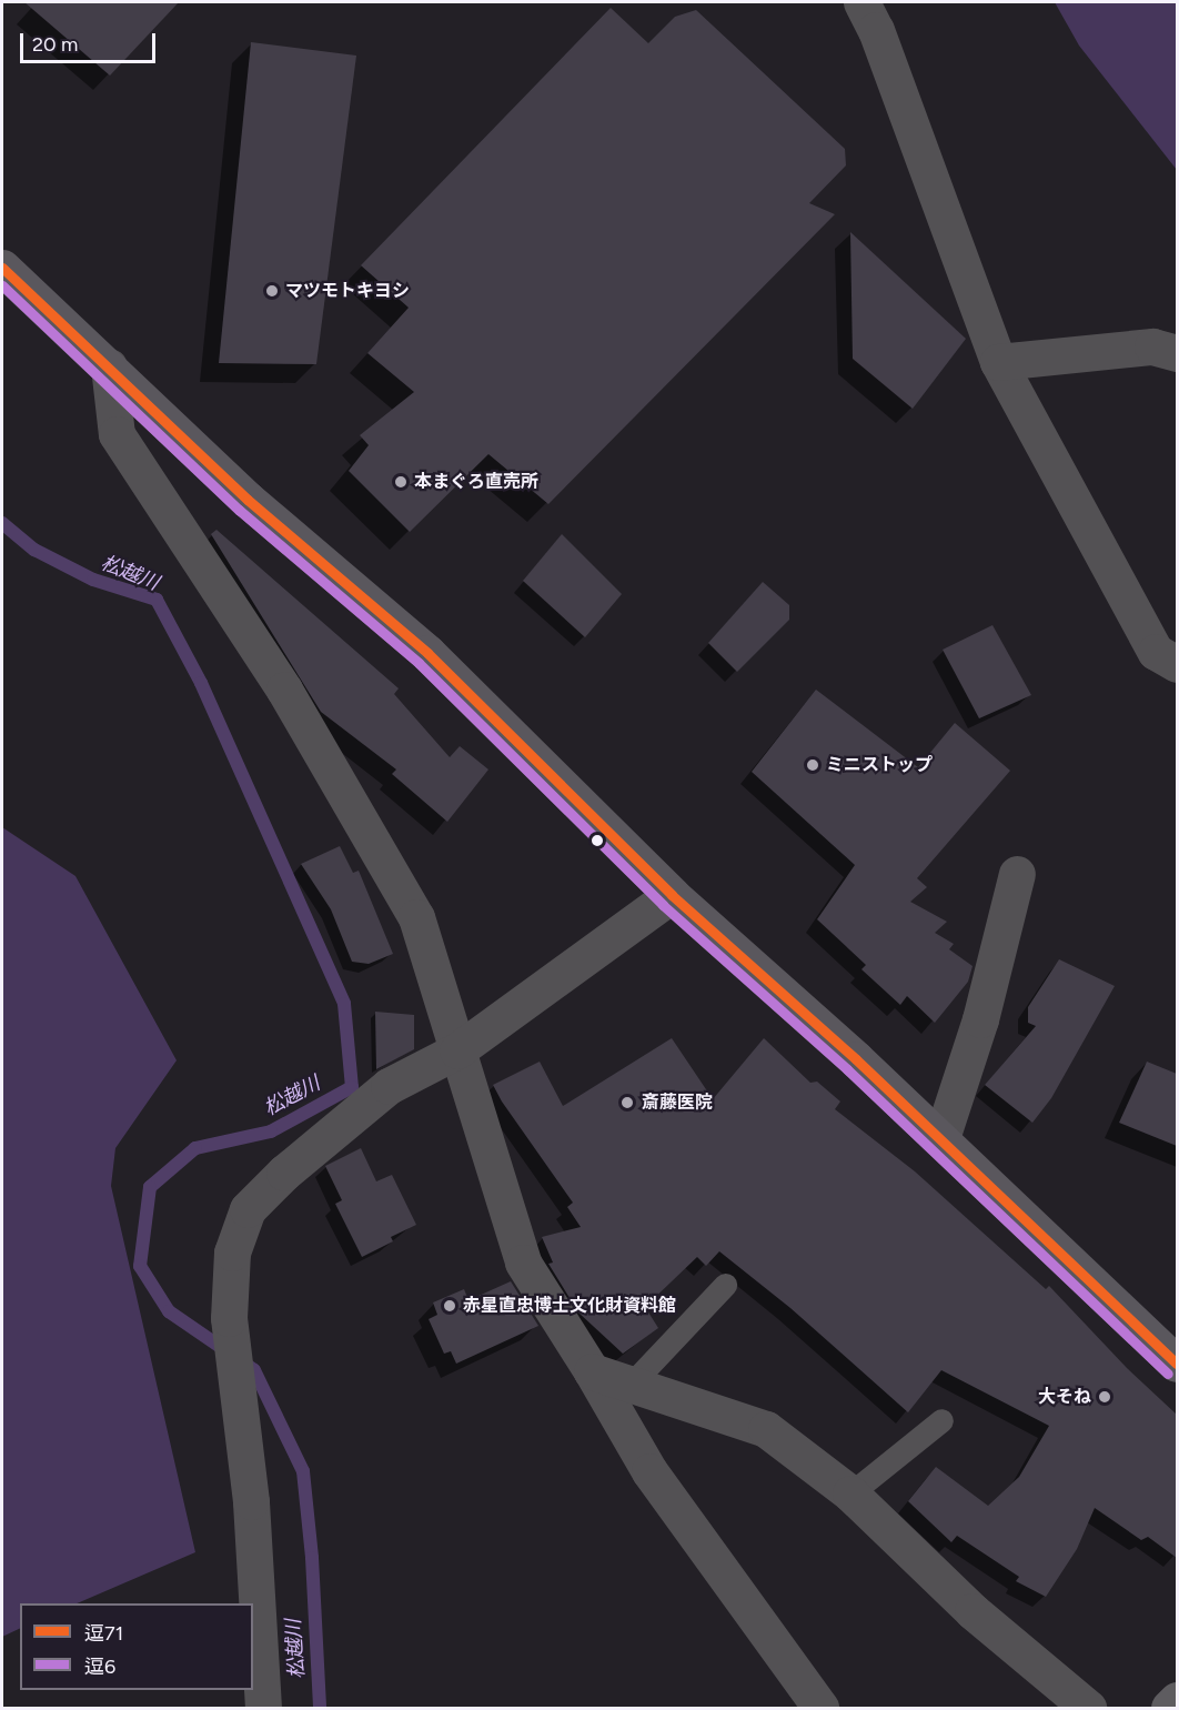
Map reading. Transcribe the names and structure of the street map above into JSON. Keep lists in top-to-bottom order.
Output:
{
  "water": ["松越川"],
  "places": [
    "マツモトキヨシ",
    "本まぐろ直売所",
    "ミニストップ",
    "斎藤医院",
    "赤星直忠博士文化財資料館",
    "大そね"
  ],
  "lines": ["transit line 逗71", "transit line 逗6"],
  "legend": ["逗71", "逗6"],
  "scale_bar": "20 m"
}
